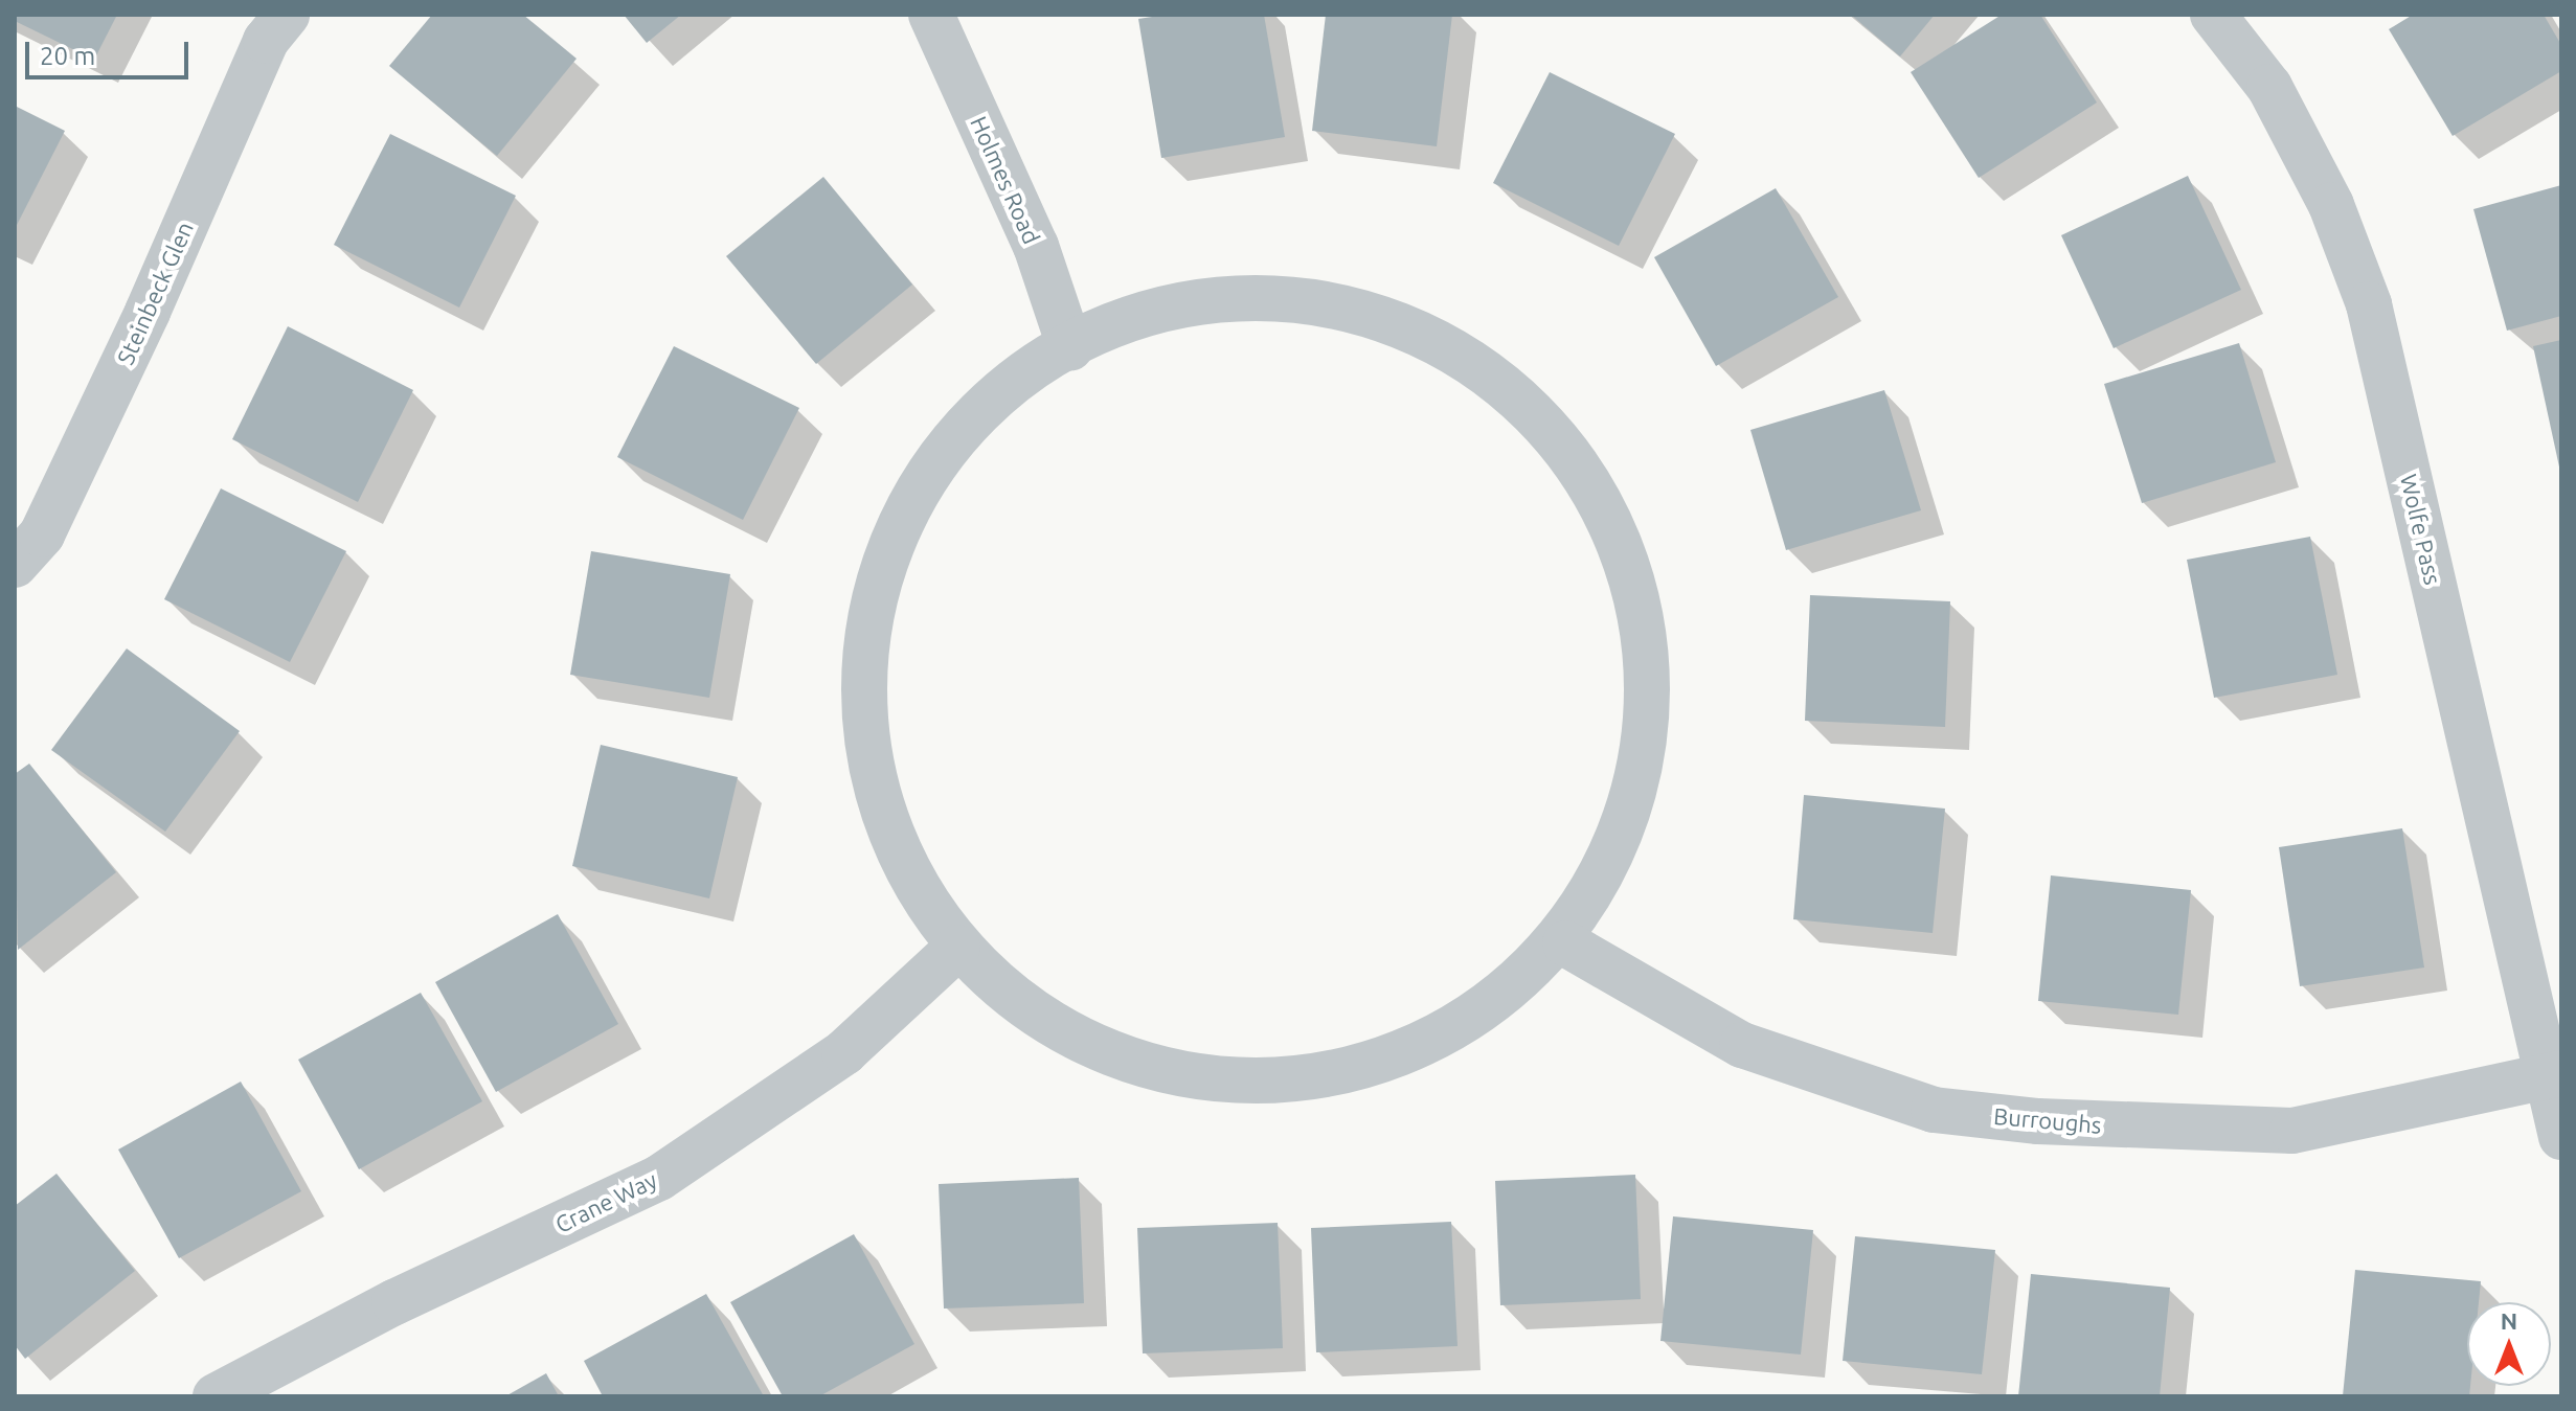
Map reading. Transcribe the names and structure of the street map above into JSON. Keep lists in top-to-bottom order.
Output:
{
  "streets": {
    "street": [
      "Holmes Road",
      "Steinbeck Glen",
      "Wolfe Pass",
      "Burroughs",
      "Crane Way"
    ]
  },
  "crossings": [
    ["Wolfe Pass", "Burroughs"]
  ],
  "scale_bar": "20 m",
  "north": "top"
}
